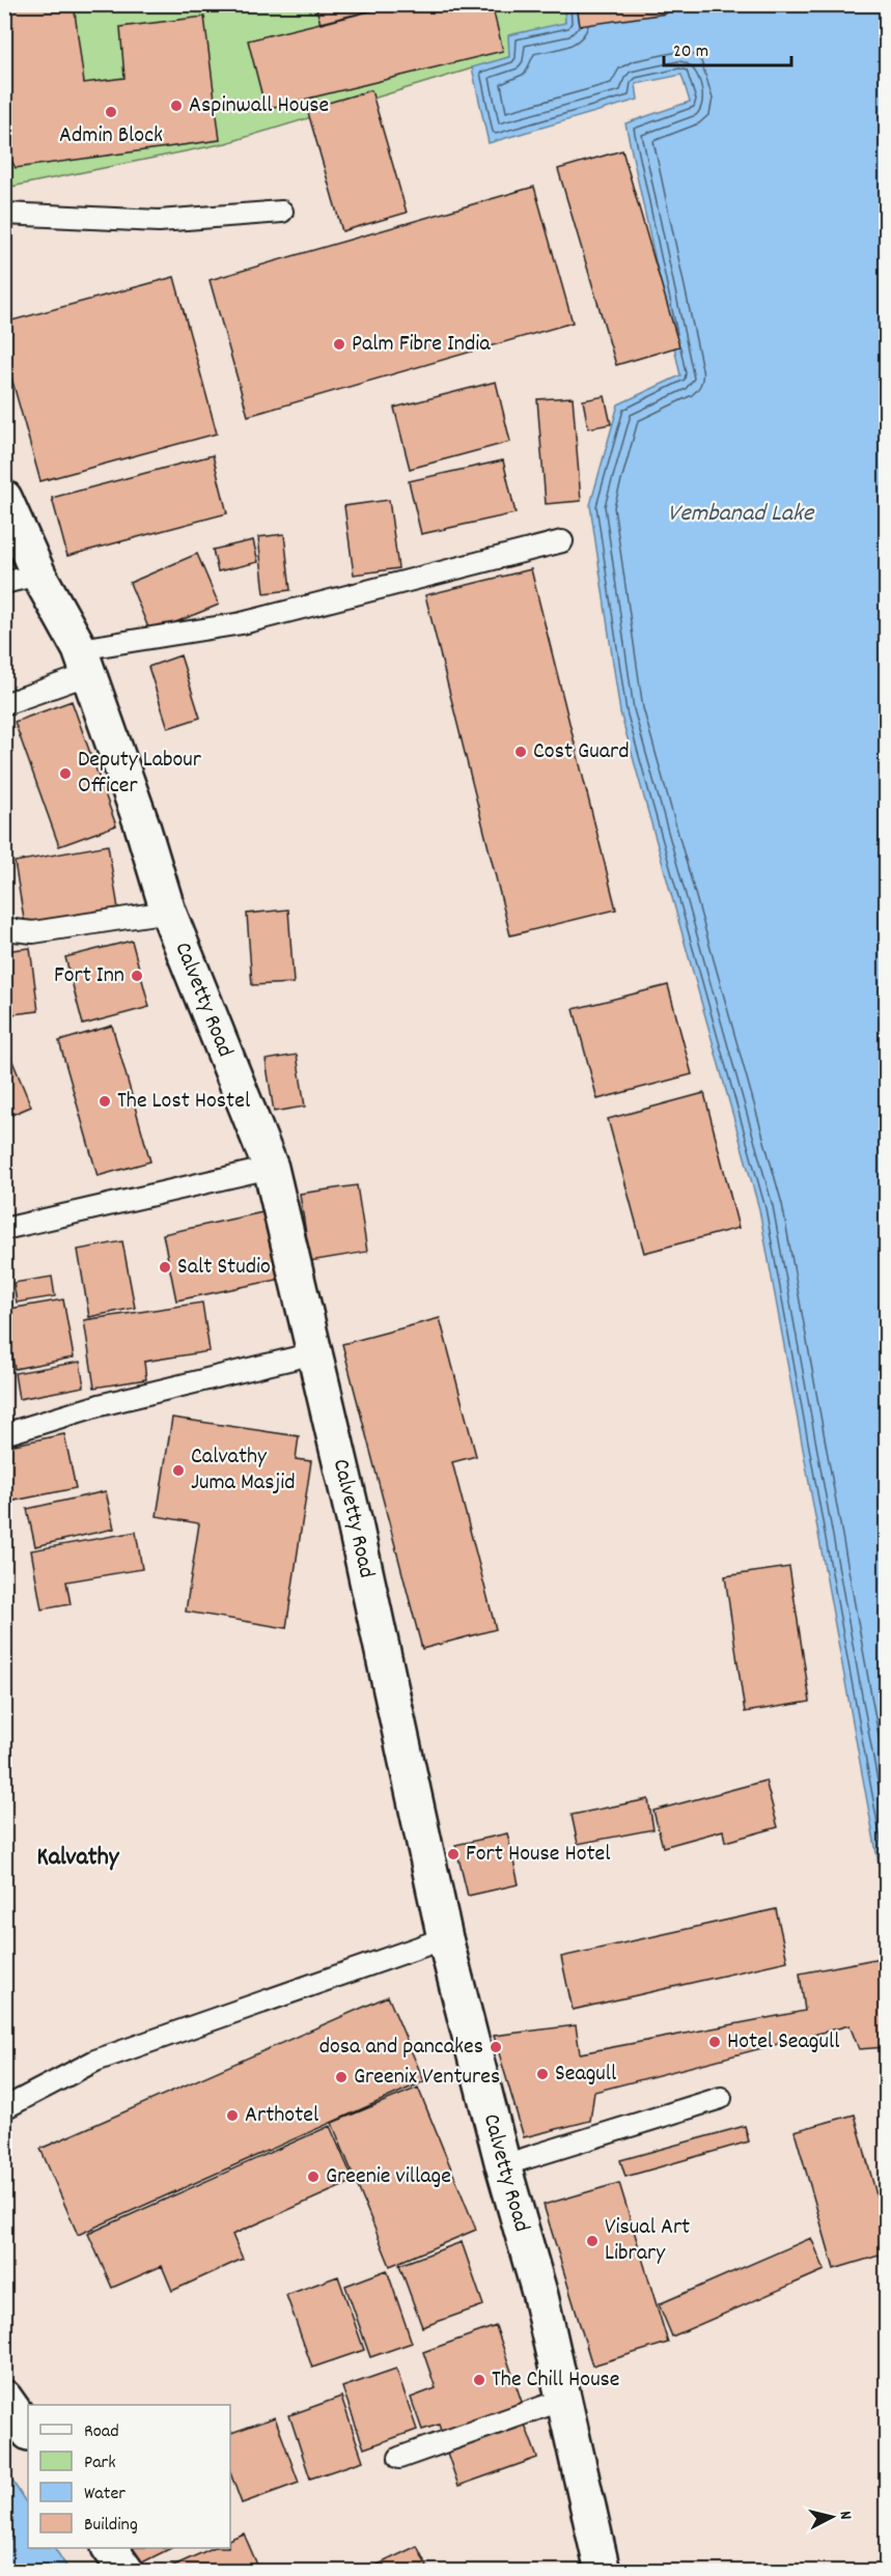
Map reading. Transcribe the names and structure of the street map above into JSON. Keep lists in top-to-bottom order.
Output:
{
  "streets": {
    "street": ["Calvetty Road"]
  },
  "districts": ["Kalvathy"],
  "water": ["Vembanad Lake"],
  "places": [
    "Aspinwall House",
    "Admin Block",
    "Palm Fibre India",
    "Cost Guard",
    "Deputy Labour Officer",
    "Fort Inn",
    "The Lost Hostel",
    "Salt Studio",
    "Calvathy Juma Masjid",
    "Fort House Hotel",
    "Hotel Seagull",
    "dosa and pancakes",
    "Seagull",
    "Greenix Ventures",
    "Arthotel",
    "Greenie village",
    "Visual Art Library",
    "The Chill House"
  ],
  "legend": [
    "Road",
    "Park",
    "Water",
    "Building"
  ],
  "scale_bar": "20 m",
  "north": "right"
}
